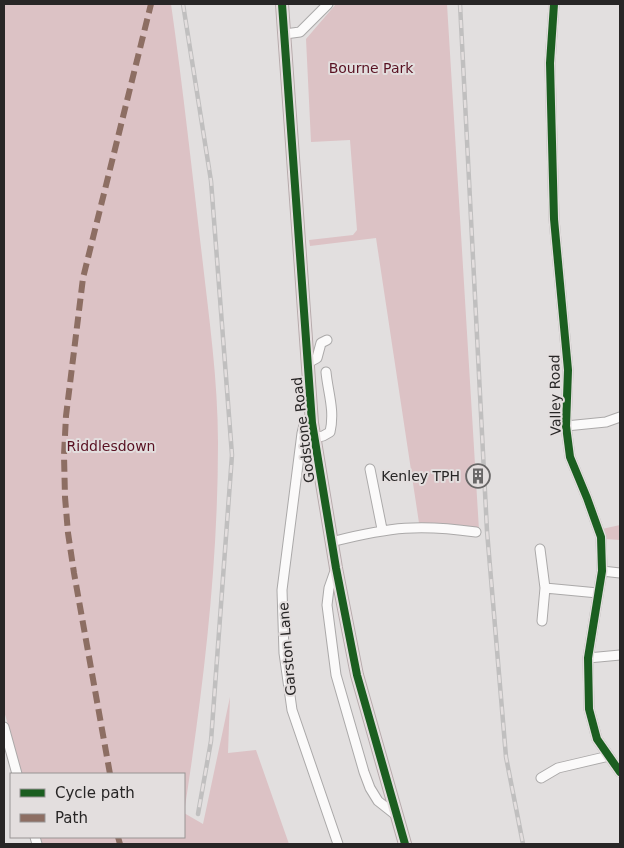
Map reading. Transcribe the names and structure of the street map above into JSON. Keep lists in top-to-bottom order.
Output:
{
  "streets": {
    "highway": ["Godstone Road"],
    "street": ["Valley Road", "Garston Lane"]
  },
  "crossings": [
    ["Godstone Road", "Garston Lane"]
  ],
  "parks": ["Bourne Park", "Riddlesdown"],
  "places": {
    "building": ["Kenley TPH"]
  },
  "legend": ["Cycle path", "Path"]
}
